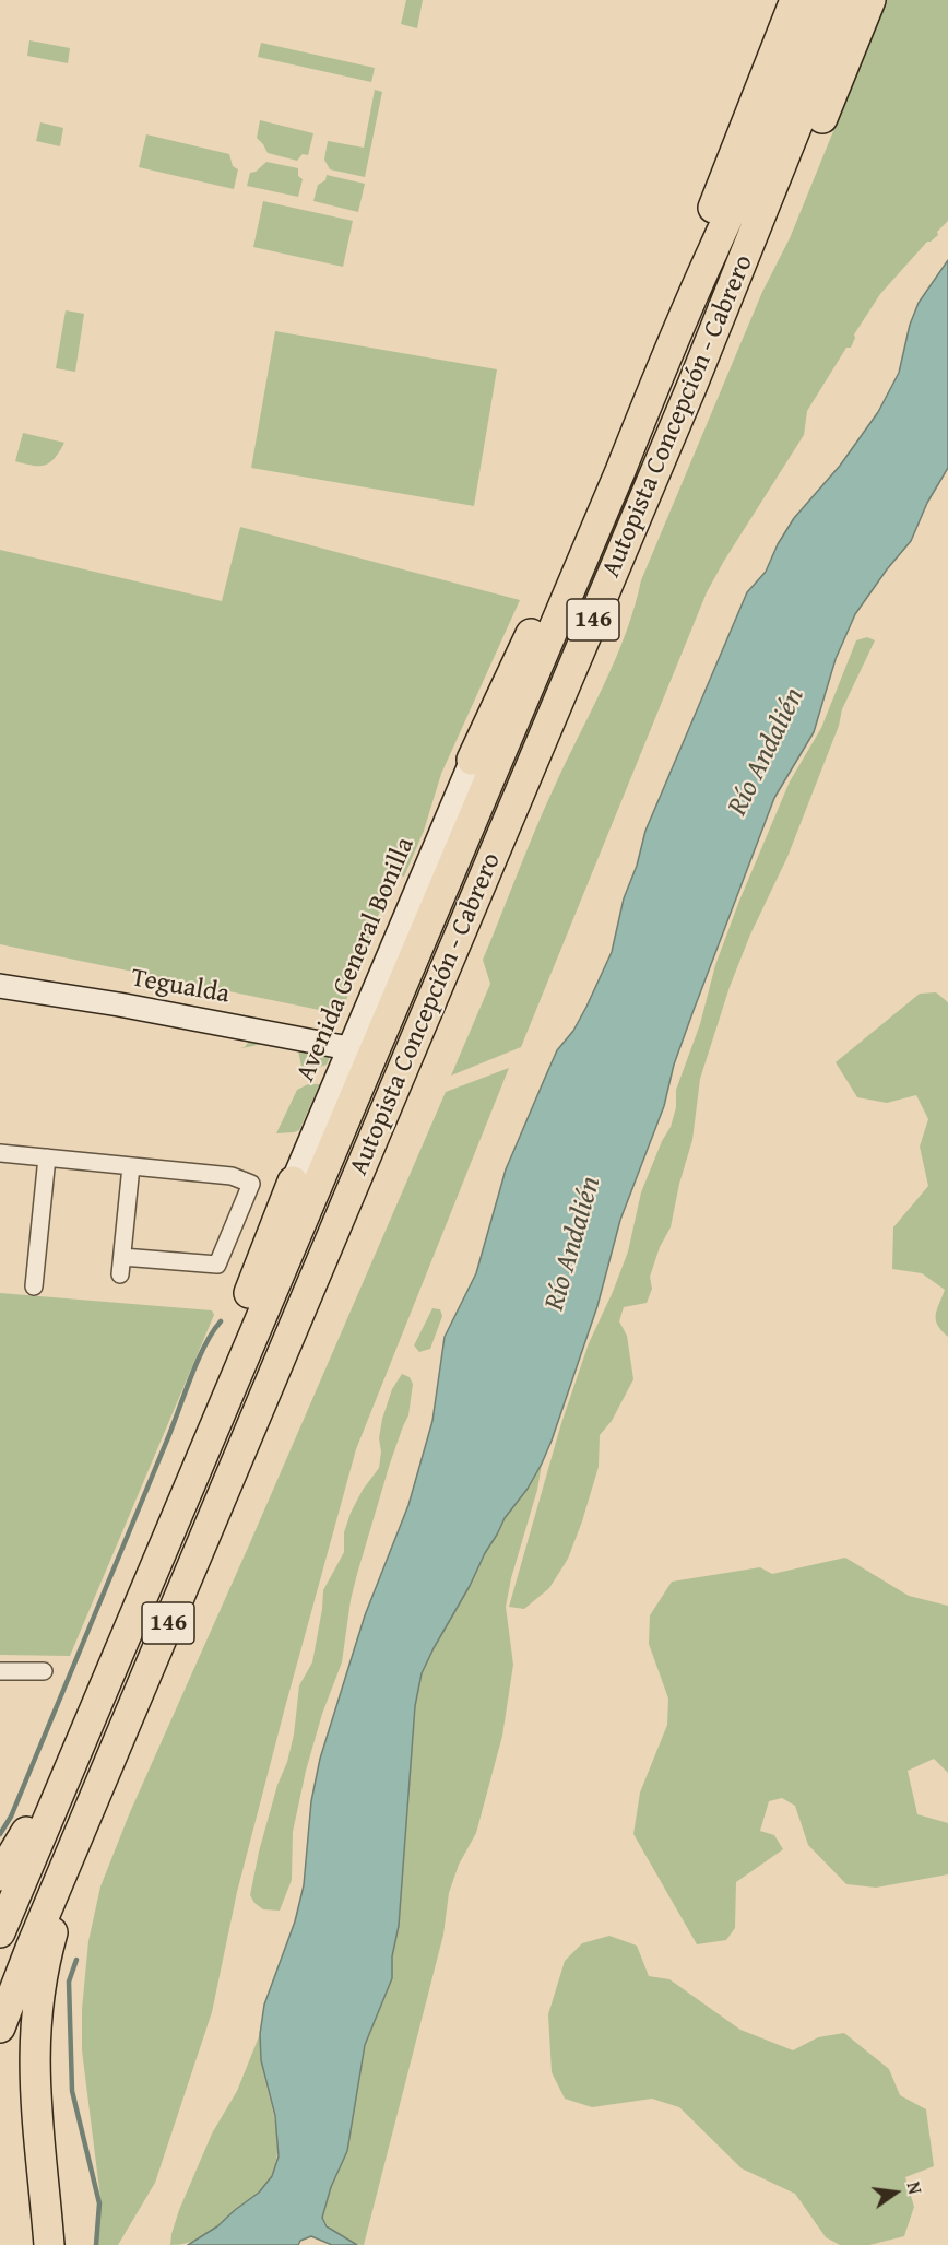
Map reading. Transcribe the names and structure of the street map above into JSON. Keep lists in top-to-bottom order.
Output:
{
  "streets": {
    "highway": ["Autopista Concepción - Cabrero", "146"],
    "street": ["Avenida General Bonilla", "Tegualda"]
  },
  "crossings": [
    ["Avenida General Bonilla", "Tegualda"]
  ],
  "water": ["Río Andalién"],
  "north": "right"
}
